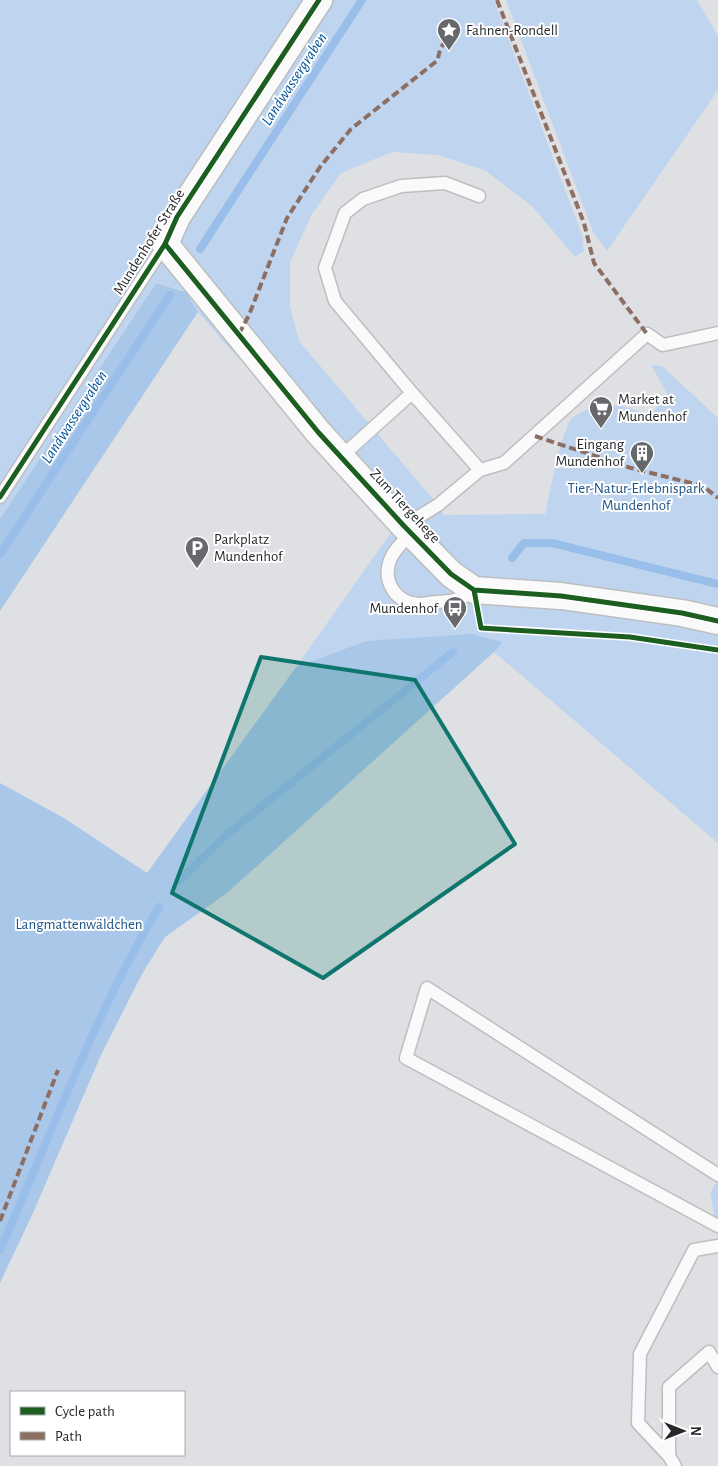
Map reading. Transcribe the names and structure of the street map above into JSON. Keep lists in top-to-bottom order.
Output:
{
  "streets": {
    "street": ["Mundenhofer Straße", "Zum Tiergehege"]
  },
  "crossings": [
    ["Mundenhofer Straße", "Zum Tiergehege"]
  ],
  "water": ["Landwassergraben"],
  "parks": ["Tier-Natur-Erlebnispark Mundenhof", "Langmattenwäldchen"],
  "places": {
    "place": ["Fahnen-Rondell"],
    "supermarket": ["Market at Mundenhof"],
    "building": ["Eingang Mundenhof"],
    "parking": ["Parkplatz Mundenhof"],
    "bus stop": ["Mundenhof"]
  },
  "legend": ["Cycle path", "Path"],
  "north": "right"
}
